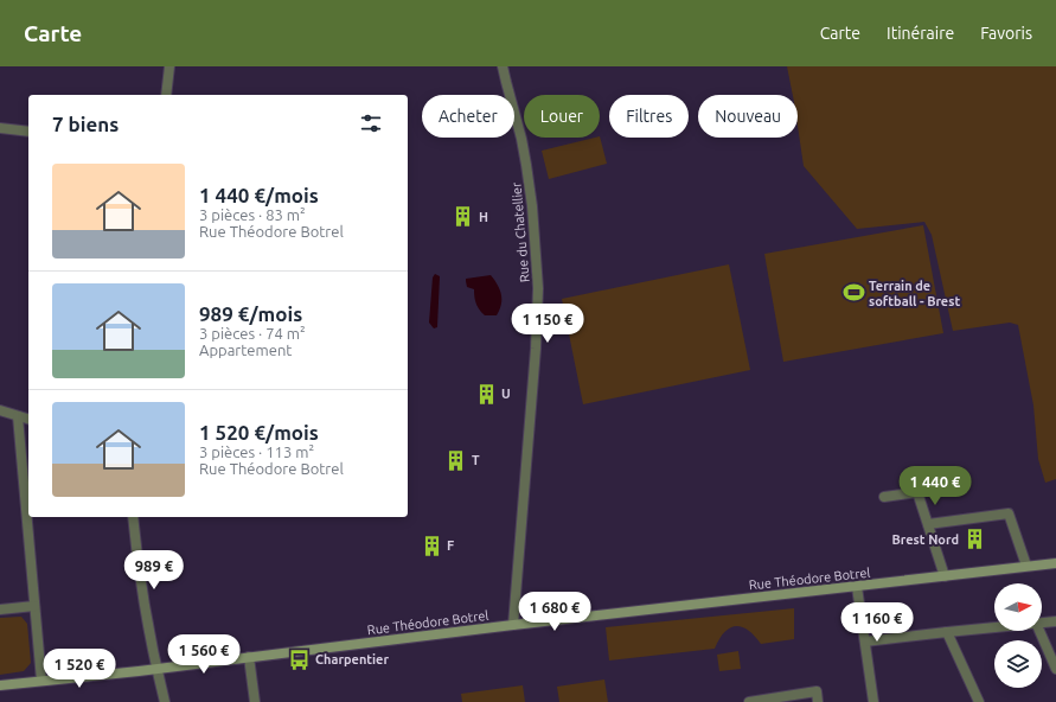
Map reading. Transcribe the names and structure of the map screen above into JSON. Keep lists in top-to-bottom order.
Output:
{
  "streets": {
    "street": ["Rue du Chatellier", "Rue Théodore Botrel"]
  },
  "crossings": [
    ["Rue du Chatellier", "Rue Théodore Botrel"]
  ],
  "places": {
    "building": [
      "H",
      "U",
      "T",
      "Brest Nord",
      "F"
    ],
    "sports": ["Terrain de softball - Brest"],
    "bus stop": ["Charpentier"]
  },
  "north": "right",
  "page": {
    "header": "Carte",
    "nav": ["Carte", "Itinéraire", "Favoris"],
    "chip": [
      "Acheter",
      "Louer",
      "Filtres",
      "Nouveau"
    ],
    "heading": "7 biens",
    "list": [
      {
        "name": "1 440 €/mois",
        "note": "3 pièces · 83 m² · Rue Théodore Botrel"
      },
      {
        "name": "989 €/mois",
        "note": "3 pièces · 74 m² · Appartement"
      },
      {
        "name": "1 520 €/mois",
        "note": "3 pièces · 113 m² · Rue Théodore Botrel"
      }
    ],
    "price": [
      "1 150 €",
      "1 440 €",
      "989 €",
      "1 680 €",
      "1 160 €",
      "1 560 €",
      "1 520 €"
    ]
  }
}
